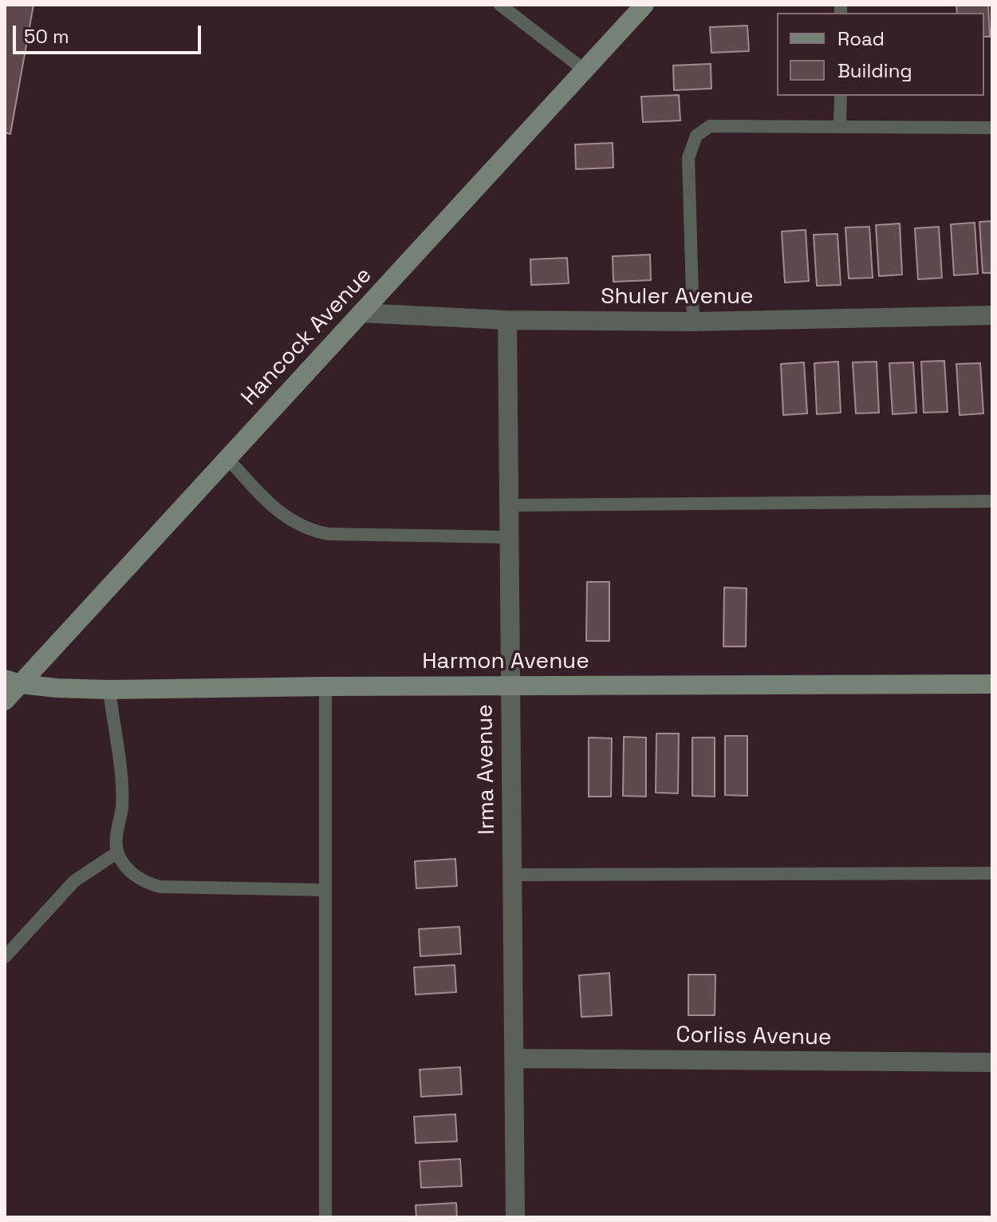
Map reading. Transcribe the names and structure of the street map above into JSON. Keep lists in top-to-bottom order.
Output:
{
  "streets": {
    "street": [
      "Shuler Avenue",
      "Hancock Avenue",
      "Harmon Avenue",
      "Irma Avenue",
      "Corliss Avenue"
    ]
  },
  "crossings": [
    ["Shuler Avenue", "Hancock Avenue"],
    ["Shuler Avenue", "Irma Avenue"],
    ["Hancock Avenue", "Harmon Avenue"],
    ["Harmon Avenue", "Irma Avenue"],
    ["Irma Avenue", "Corliss Avenue"]
  ],
  "legend": ["Road", "Building"],
  "scale_bar": "50 m"
}
